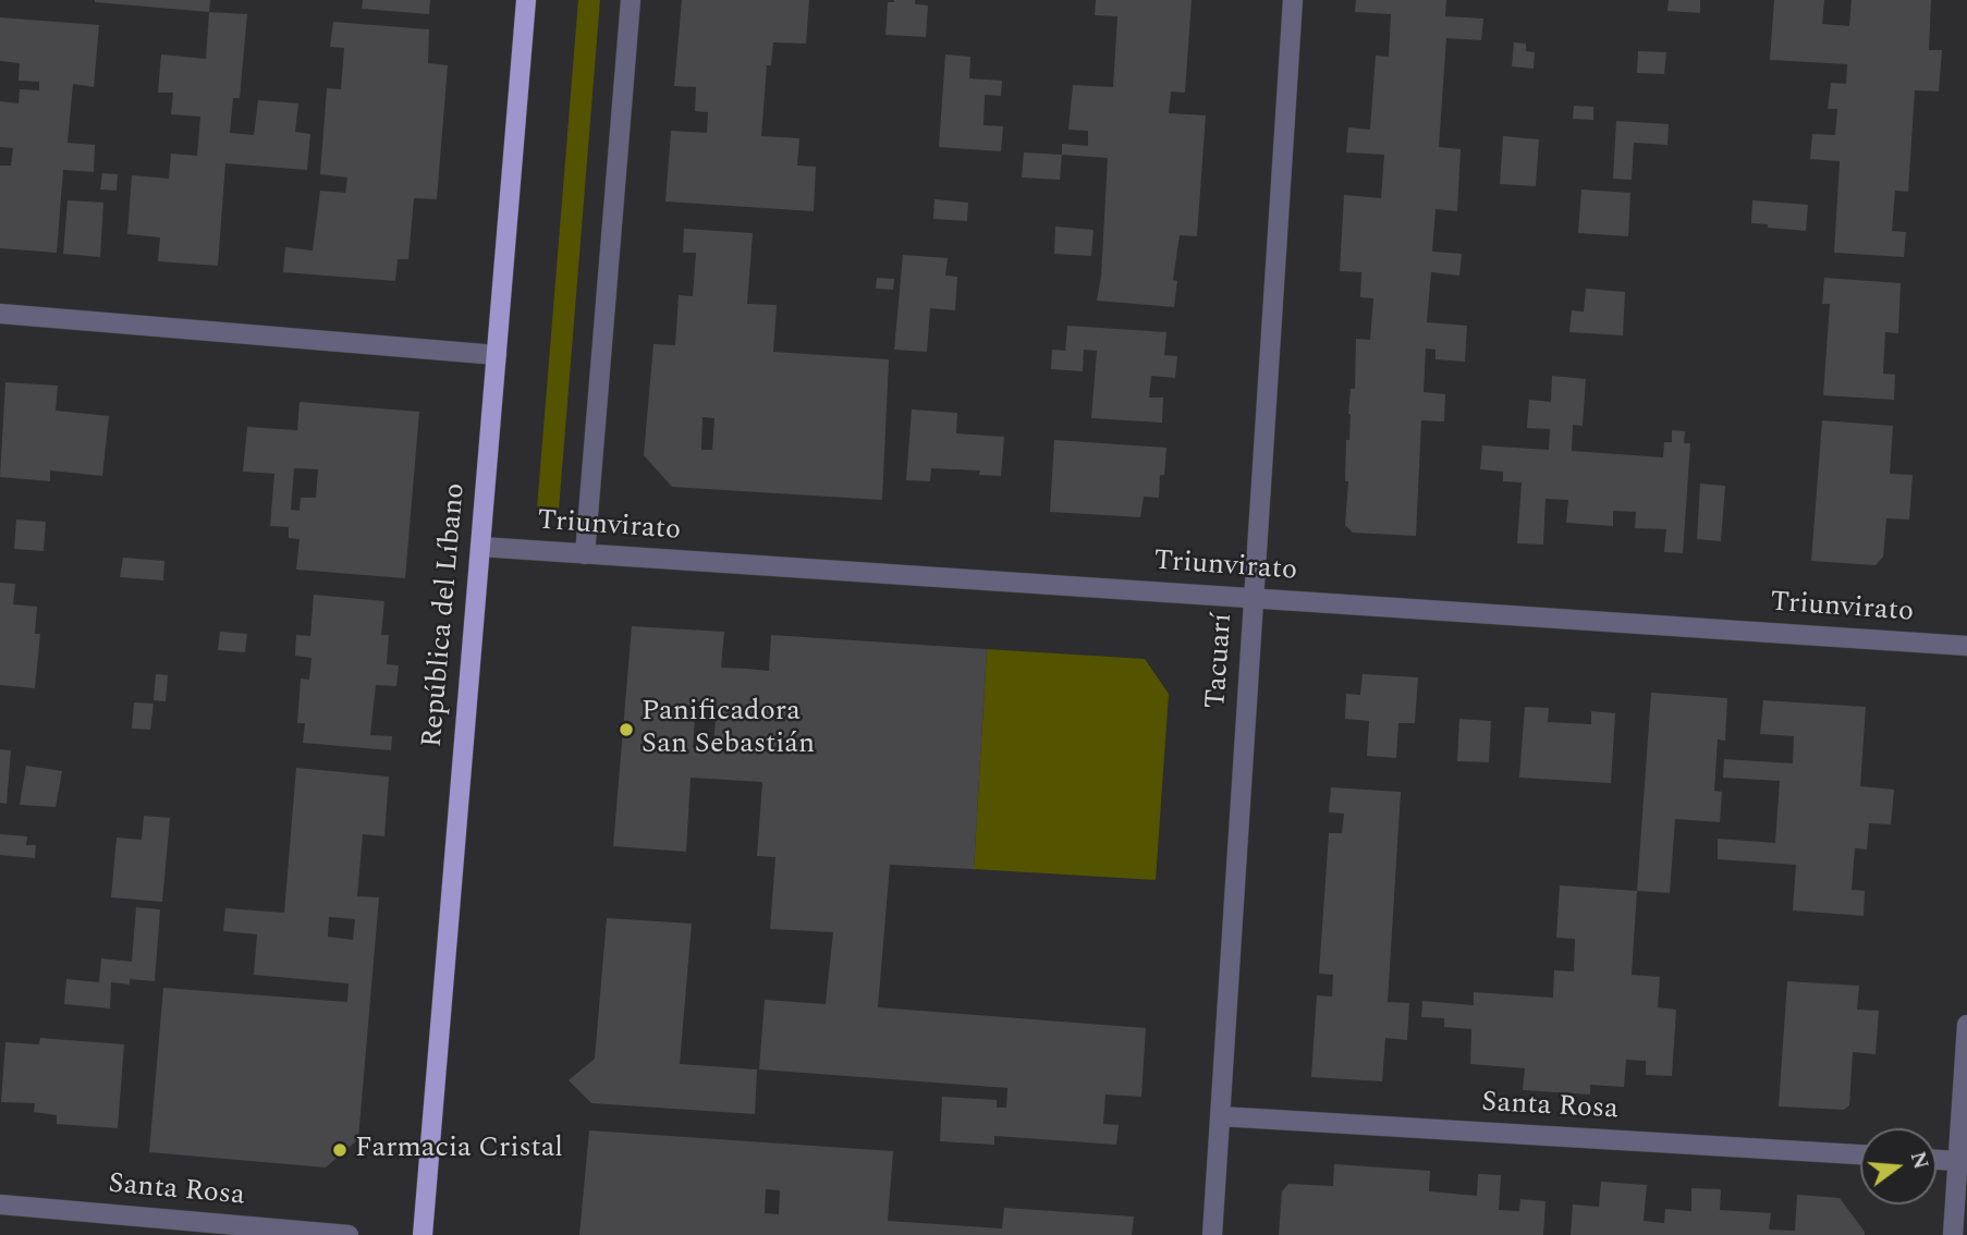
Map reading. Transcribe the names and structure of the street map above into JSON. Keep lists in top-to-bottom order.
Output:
{
  "streets": {
    "main road": ["República del Líbano"],
    "street": ["Triunvirato", "Tacuarí", "Santa Rosa"]
  },
  "crossings": [
    ["Triunvirato", "República del Líbano"],
    ["Triunvirato", "Tacuarí"],
    ["Tacuarí", "Santa Rosa"]
  ],
  "places": ["Panificadora San Sebastián", "Farmacia Cristal"],
  "north": "right"
}
